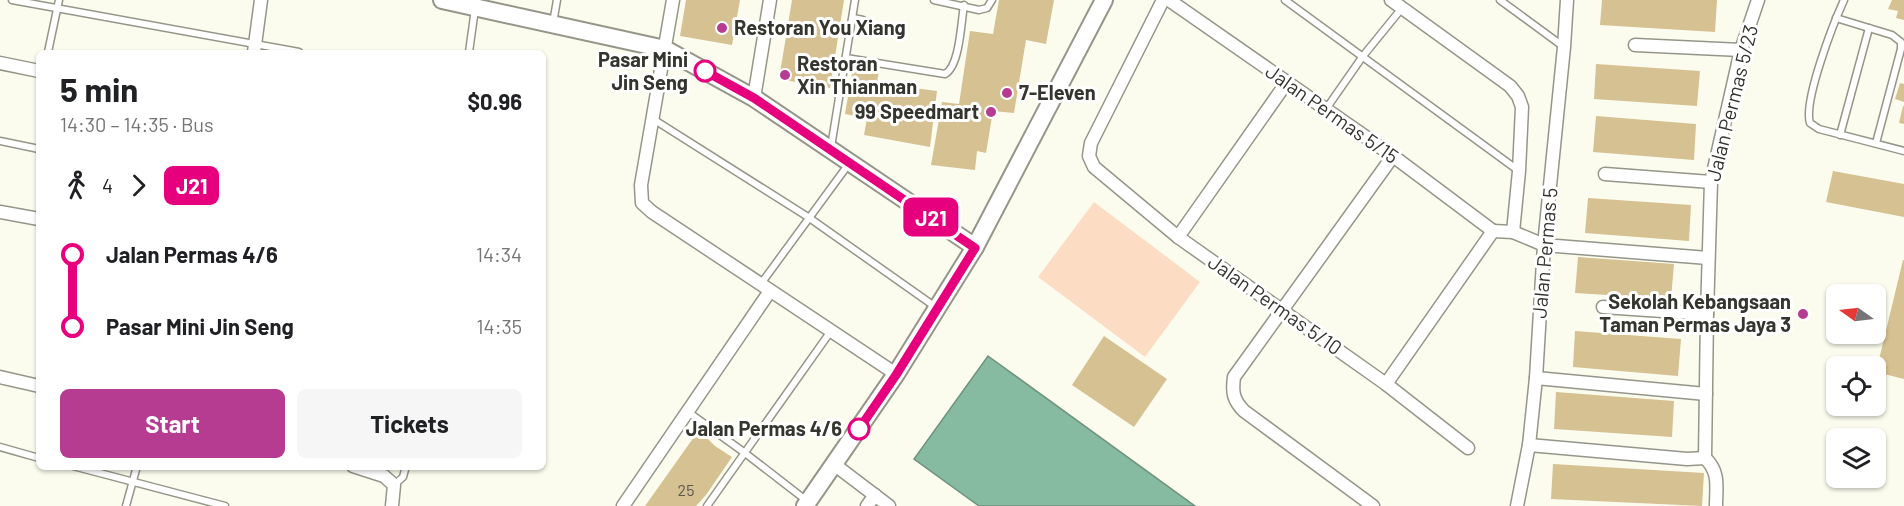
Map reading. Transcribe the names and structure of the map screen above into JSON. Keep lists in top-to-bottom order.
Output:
{
  "streets": {
    "street": [
      "Jalan Permas 5/23",
      "Jalan Permas 5/15",
      "Jalan Permas 5",
      "Jalan Permas 5/10"
    ]
  },
  "places": [
    "Restoran You Xiang",
    "Pasar Mini Jin Seng",
    "Restoran Xin Thianman",
    "7-Eleven",
    "99 Speedmart",
    "Sekolah Kebangsaan Taman Permas Jaya 3",
    "Jalan Permas 4/6"
  ],
  "lines": ["bus line J21"],
  "house_numbers": ["25"],
  "north": "left",
  "page": {
    "on_map": "J21",
    "heading": ["5 min", "14:30 – 14:35 · Bus", "$0.96"],
    "legs": ["4", "J21"],
    "list": [
      {
        "name": "Jalan Permas 4/6",
        "value": "14:34"
      },
      {
        "name": "Pasar Mini Jin Seng",
        "value": "14:35"
      }
    ],
    "buttons": ["Start", "Tickets"]
  }
}
